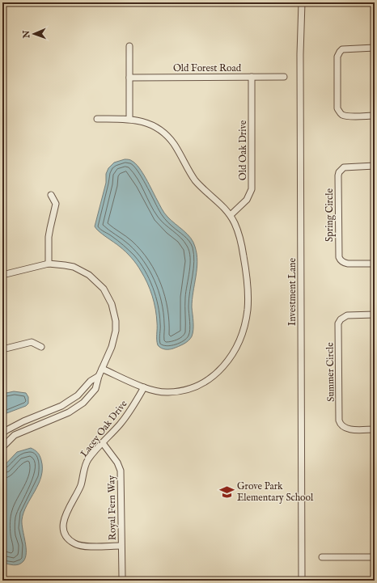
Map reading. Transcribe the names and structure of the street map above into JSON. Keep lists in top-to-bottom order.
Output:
{
  "streets": {
    "street": [
      "Old Forest Road",
      "Old Oak Drive",
      "Spring Circle",
      "Investment Lane",
      "Summer Circle",
      "Lacey Oak Drive",
      "Royal Fern Way"
    ]
  },
  "crossings": [
    ["Old Forest Road", "Old Oak Drive"],
    ["Lacey Oak Drive", "Royal Fern Way"]
  ],
  "places": {
    "school or university": ["Grove Park Elementary School"]
  },
  "north": "left"
}
